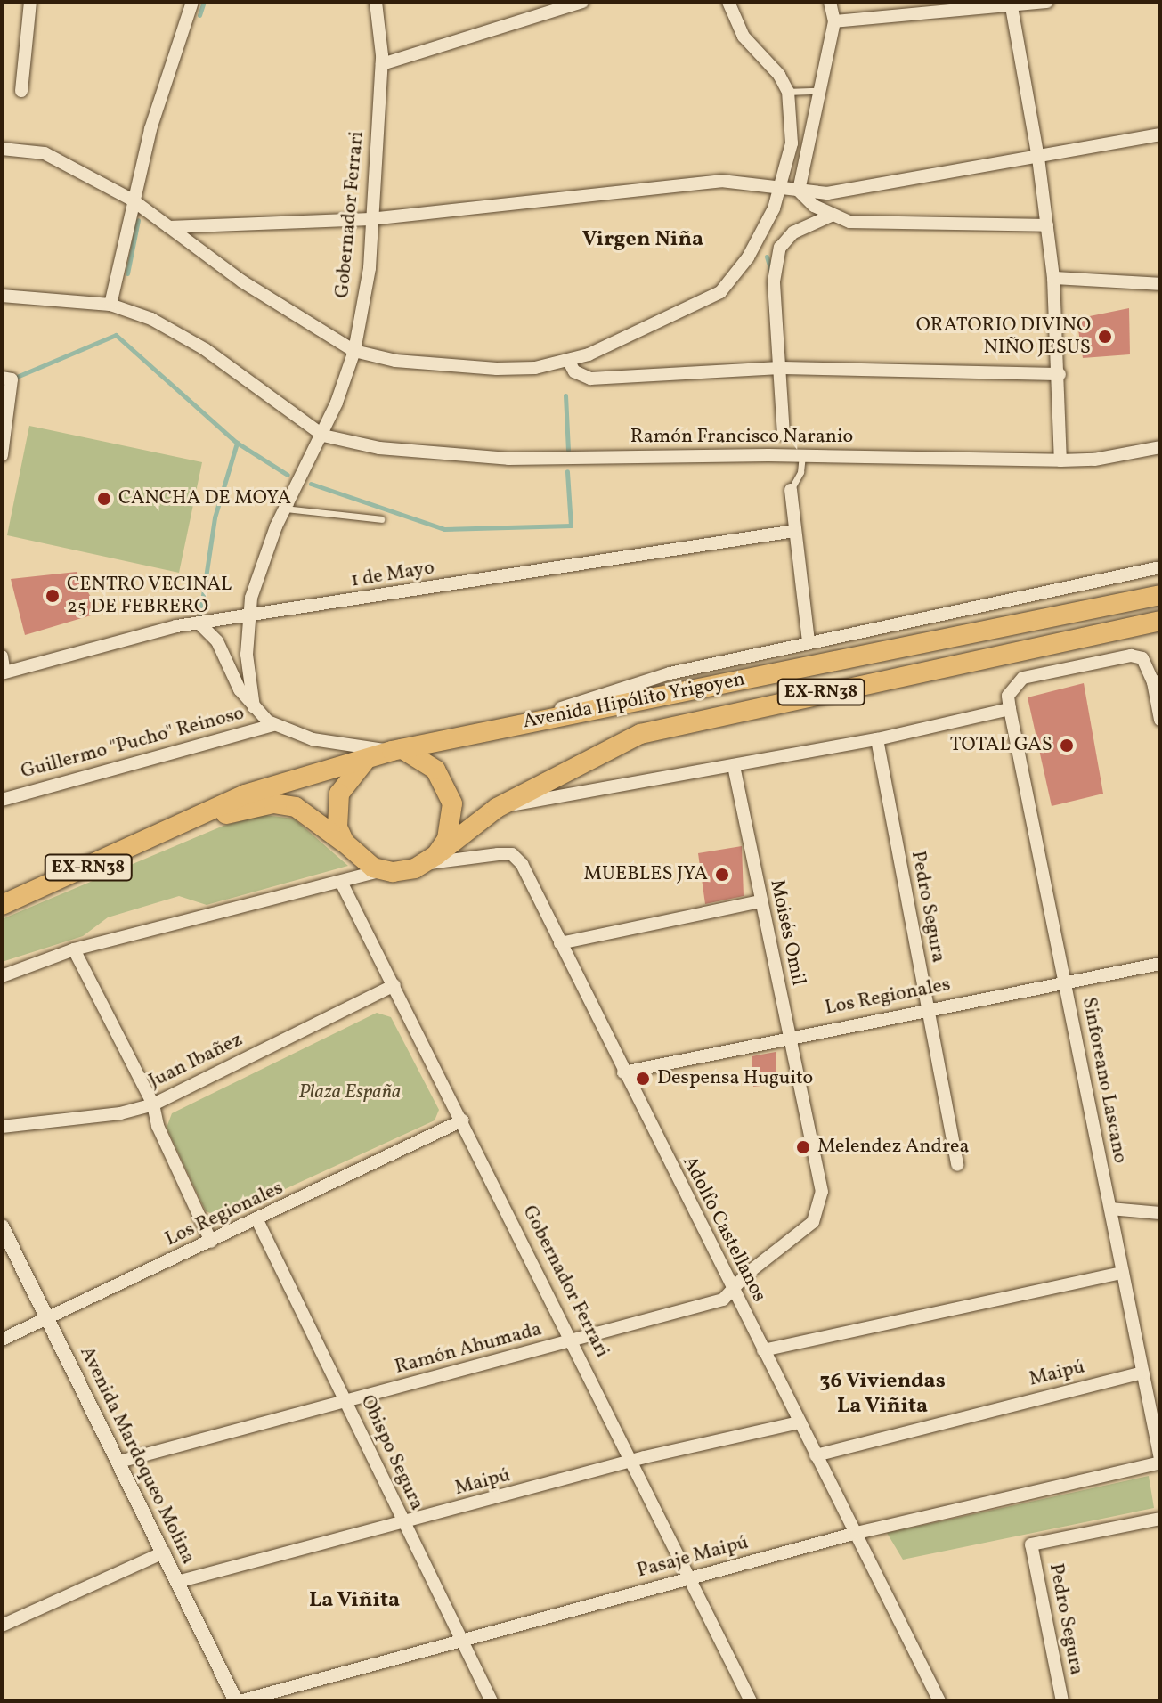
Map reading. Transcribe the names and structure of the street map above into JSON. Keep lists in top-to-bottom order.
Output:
{
  "streets": {
    "main road": ["EX-RN38", "Avenida Hipólito Yrigoyen"],
    "street": [
      "Gobernador Ferrari",
      "Ramón Francisco Naranio",
      "1 de Mayo",
      "Guillermo \"Pucho\" Reinoso",
      "Pedro Segura",
      "Moisés Omil",
      "Los Regionales",
      "Juan Ibañez",
      "Sinforeano Lascano",
      "Adolfo Castellanos",
      "Ramón Ahumada",
      "Maipú",
      "Obispo Segura",
      "Avenida Mardoqueo Molina",
      "Pasaje Maipú"
    ]
  },
  "crossings": [
    ["Gobernador Ferrari", "Ramón Francisco Naranio"],
    ["Gobernador Ferrari", "1 de Mayo"],
    ["Gobernador Ferrari", "Los Regionales"],
    ["Gobernador Ferrari", "Juan Ibañez"],
    ["Gobernador Ferrari", "Ramón Ahumada"],
    ["Gobernador Ferrari", "Maipú"],
    ["Gobernador Ferrari", "Pasaje Maipú"],
    ["EX-RN38", "Avenida Hipólito Yrigoyen"],
    ["EX-RN38", "Adolfo Castellanos"],
    ["Avenida Hipólito Yrigoyen", "Adolfo Castellanos"],
    ["Pedro Segura", "Los Regionales"],
    ["Moisés Omil", "Los Regionales"],
    ["Moisés Omil", "Ramón Ahumada"],
    ["Los Regionales", "Sinforeano Lascano"],
    ["Los Regionales", "Adolfo Castellanos"],
    ["Los Regionales", "Obispo Segura"],
    ["Los Regionales", "Avenida Mardoqueo Molina"],
    ["Sinforeano Lascano", "Maipú"],
    ["Sinforeano Lascano", "Pasaje Maipú"],
    ["Adolfo Castellanos", "Ramón Ahumada"],
    ["Adolfo Castellanos", "Maipú"],
    ["Adolfo Castellanos", "Pasaje Maipú"],
    ["Ramón Ahumada", "Obispo Segura"],
    ["Ramón Ahumada", "Avenida Mardoqueo Molina"],
    ["Maipú", "Obispo Segura"],
    ["Maipú", "Avenida Mardoqueo Molina"],
    ["Obispo Segura", "Pasaje Maipú"],
    ["Avenida Mardoqueo Molina", "Pasaje Maipú"]
  ],
  "districts": ["Virgen Niña", "36 Viviendas La Viñita", "La Viñita"],
  "parks": ["Plaza España"],
  "places": [
    "ORATORIO DIVINO NIÑO JESUS",
    "CANCHA DE MOYA",
    "CENTRO VECINAL 25 DE FEBRERO",
    "TOTAL GAS",
    "MUEBLES JYA",
    "Despensa Huguito",
    "Melendez Andrea"
  ]
}
